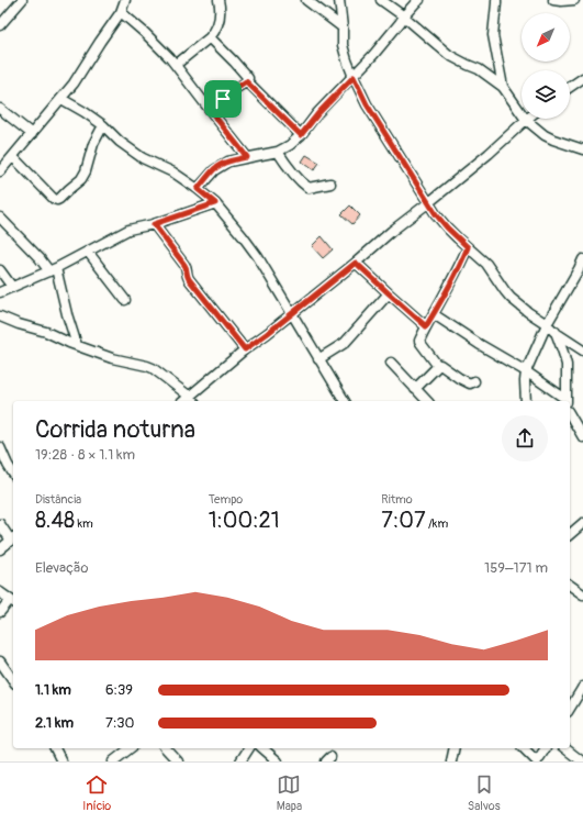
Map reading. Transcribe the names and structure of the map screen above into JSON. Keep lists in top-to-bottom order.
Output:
{
  "north": "bottom left",
  "page": {
    "heading": ["Corrida noturna", "19:28 · 8 × 1.1 km"],
    "stats": [
      ["Distância", "8.48 km"],
      ["Tempo", "1:00:21"],
      ["Ritmo", "7:07 /km"]
    ],
    "chart": ["Elevação", "159–171 m"],
    "list": [
      {
        "name": "1.1 km",
        "note": "6:39"
      },
      {
        "name": "2.1 km",
        "note": "7:30"
      }
    ],
    "tabs": ["Início", "Mapa", "Salvos"]
  }
}
